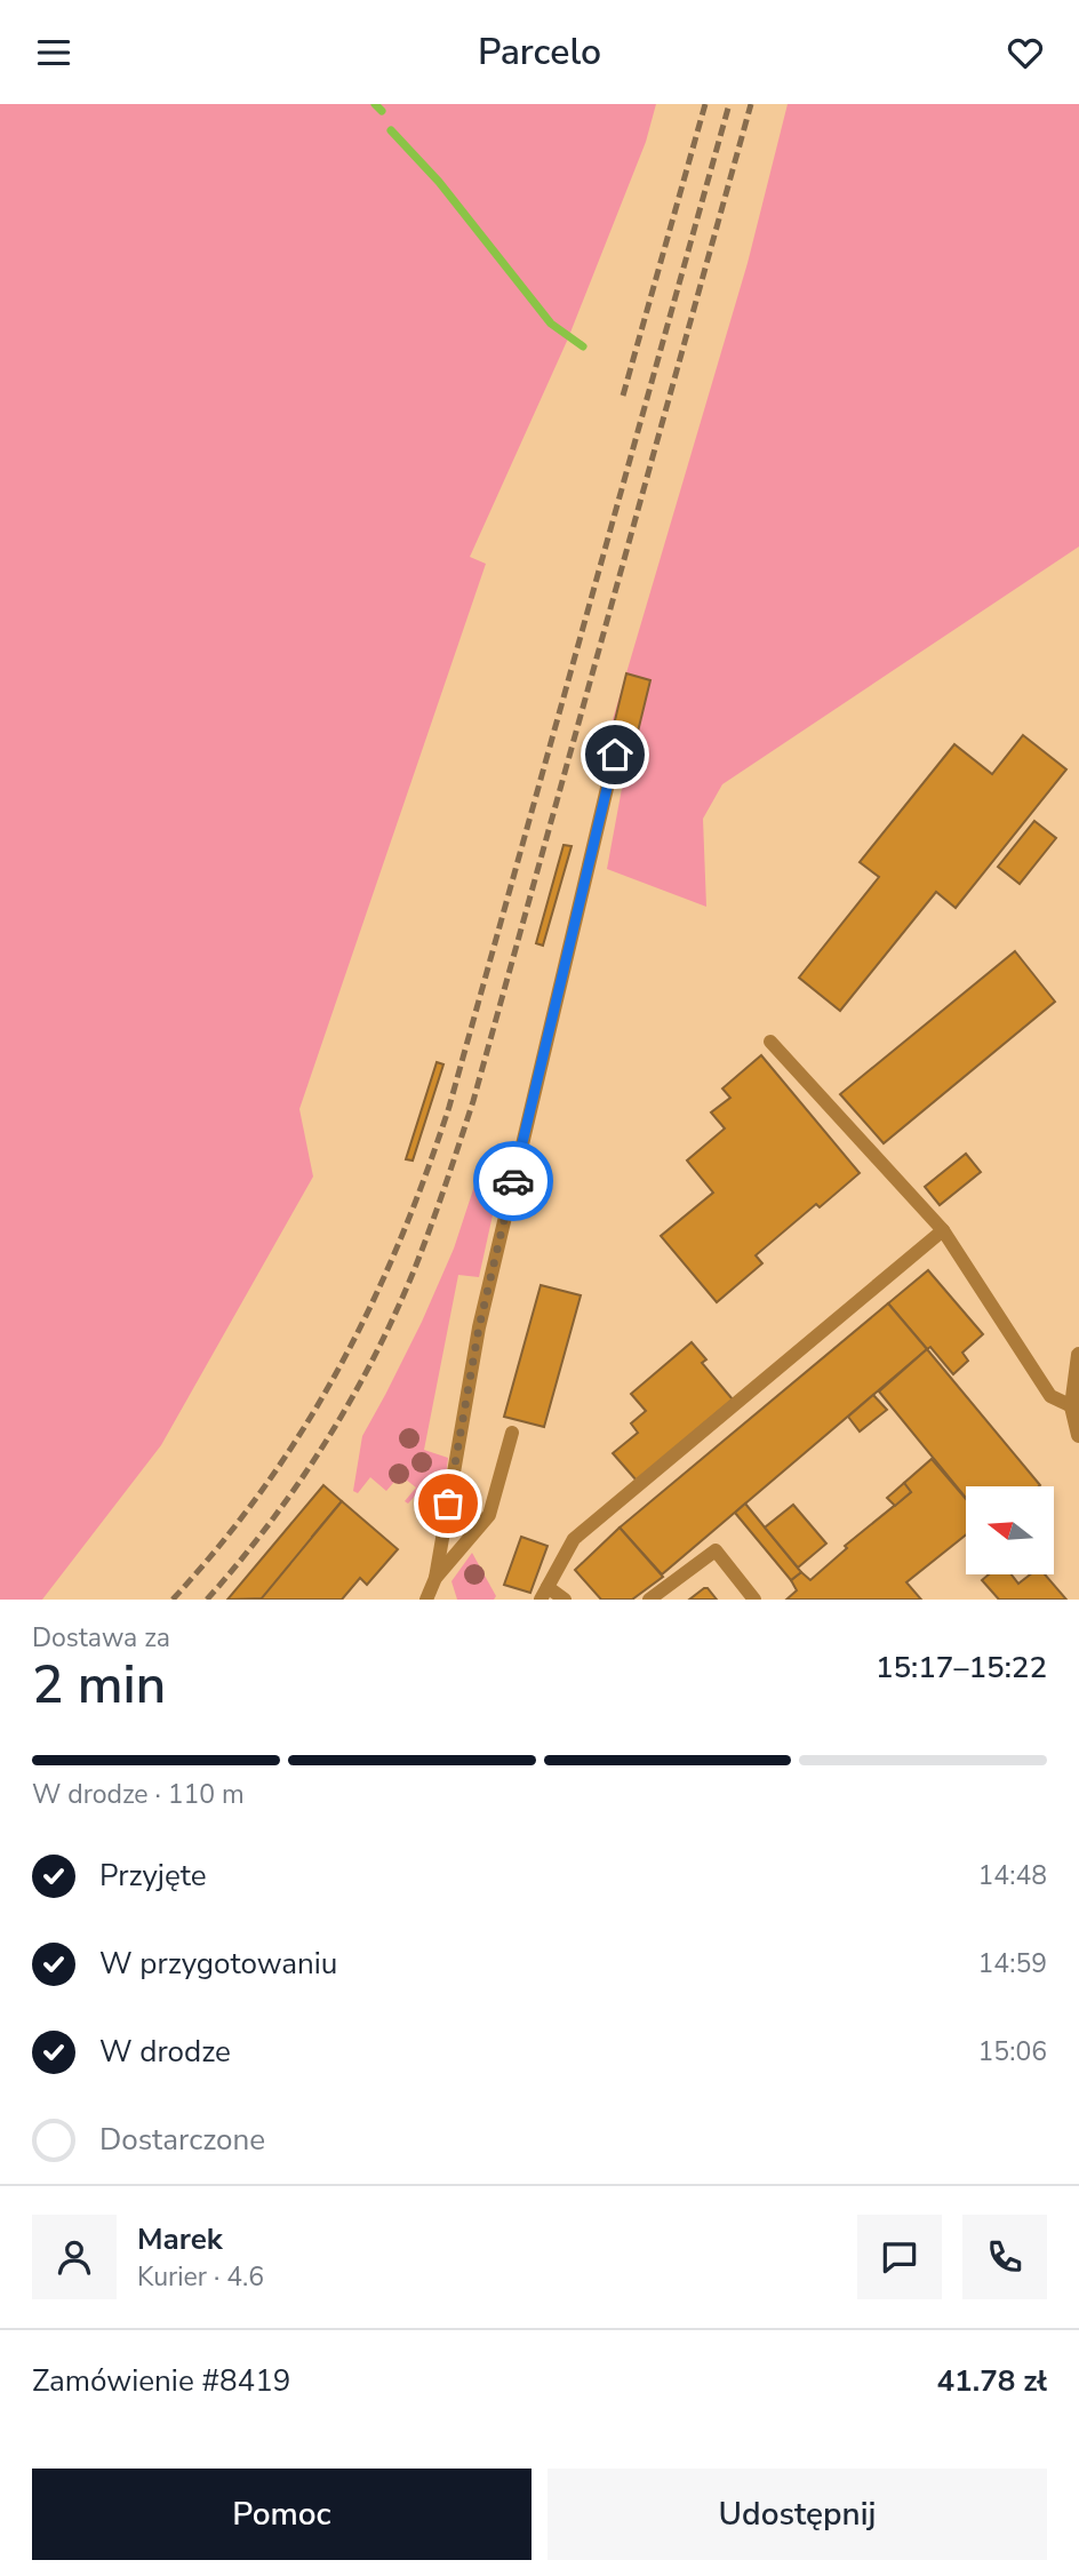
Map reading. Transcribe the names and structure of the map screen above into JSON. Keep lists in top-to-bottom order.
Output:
{
  "north": "left",
  "page": {
    "header": "Parcelo",
    "heading": ["2 min", "Dostawa za", "15:17–15:22"],
    "panel": [
      "Marek",
      "Kurier · 4.6",
      "Zamówienie #8419",
      "41.78 zł"
    ],
    "bar": "W drodze · 110 m",
    "list": [
      ["Przyjęte", "14:48"],
      ["W przygotowaniu", "14:59"],
      ["W drodze", "15:06"],
      "Dostarczone"
    ],
    "buttons": ["Pomoc", "Udostępnij"]
  }
}
